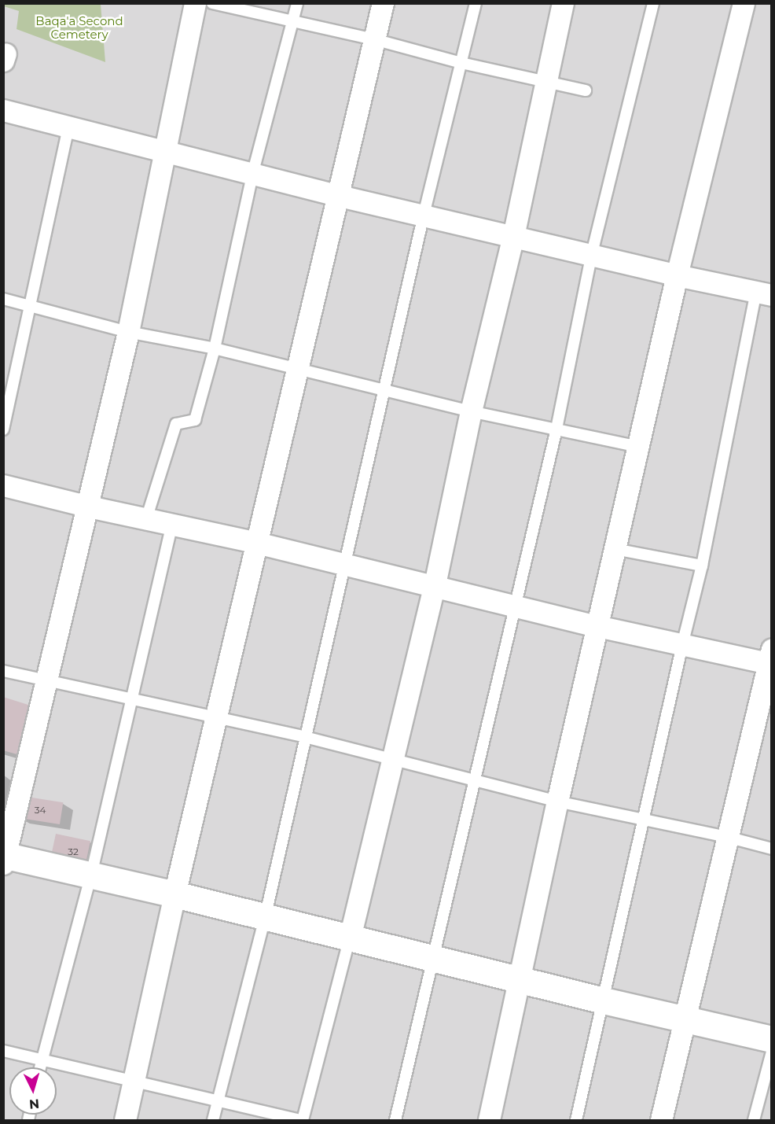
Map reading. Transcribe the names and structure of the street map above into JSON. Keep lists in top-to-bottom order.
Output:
{
  "parks": ["Baqa'a Second Cemetery"],
  "house_numbers": ["34", "32"],
  "north": "bottom"
}
